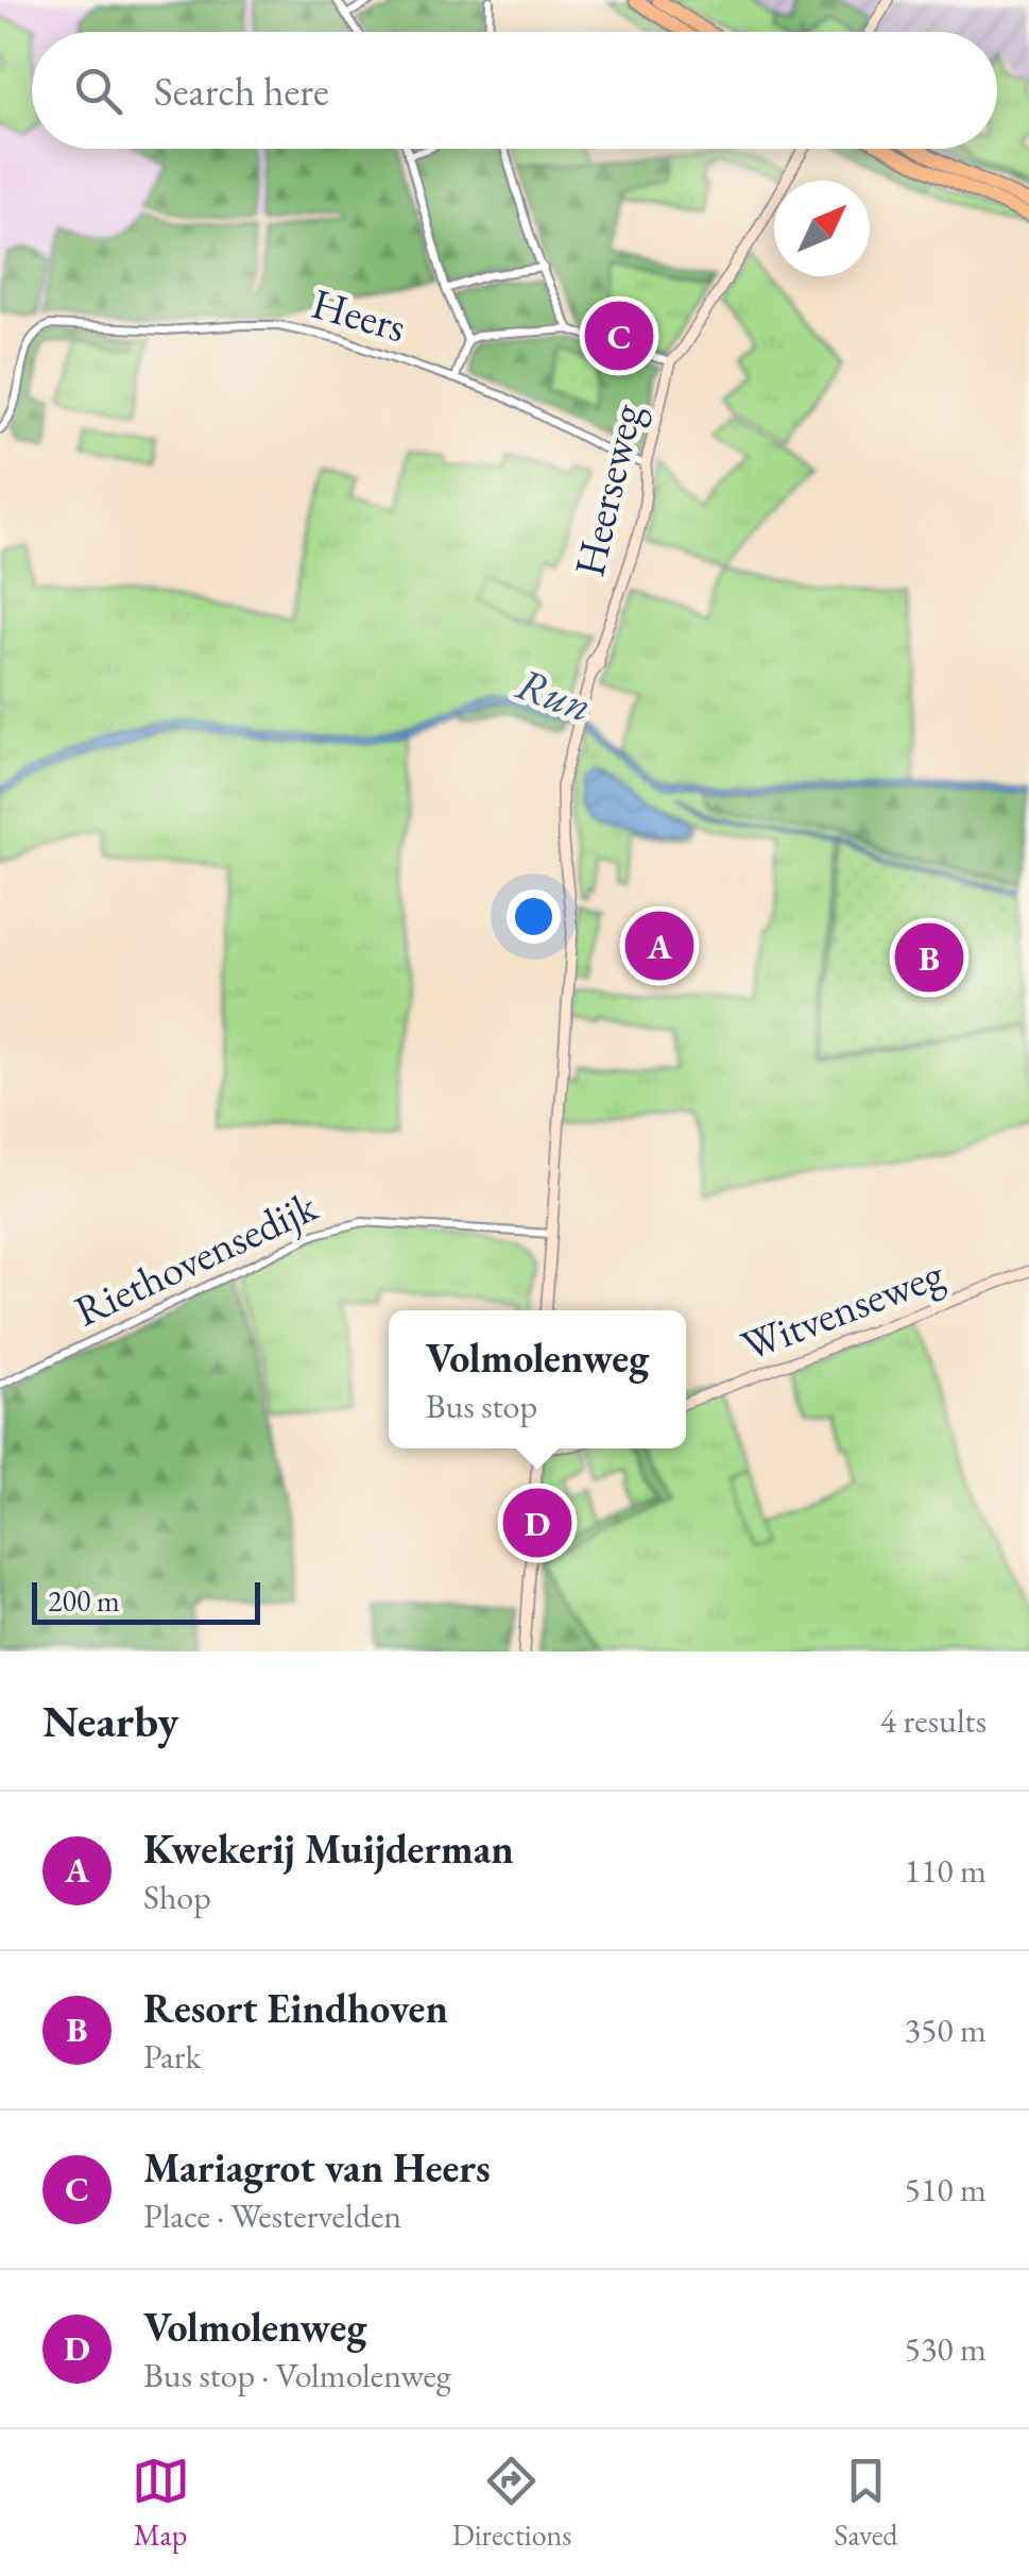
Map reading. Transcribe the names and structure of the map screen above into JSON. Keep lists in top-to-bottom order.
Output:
{
  "streets": {
    "street": [
      "Heers",
      "Heerseweg",
      "Riethovensedijk",
      "Witvenseweg"
    ]
  },
  "crossings": [
    ["Heers", "Heerseweg"],
    ["Heerseweg", "Riethovensedijk"]
  ],
  "water": ["Run"],
  "scale_bar": "200 m",
  "north": "top right",
  "page": {
    "search": "Search here",
    "pins": [
      "C",
      "A",
      "B",
      "D"
    ],
    "popup": ["Volmolenweg", "Bus stop"],
    "scale": "200 m",
    "heading": ["Nearby", "4 results"],
    "list": [
      {
        "mark": "A",
        "name": "Kwekerij Muijderman",
        "note": "Shop",
        "value": "110 m"
      },
      {
        "mark": "B",
        "name": "Resort Eindhoven",
        "note": "Park",
        "value": "350 m"
      },
      {
        "mark": "C",
        "name": "Mariagrot van Heers",
        "note": "Place · Westervelden",
        "value": "510 m"
      },
      {
        "mark": "D",
        "name": "Volmolenweg",
        "note": "Bus stop · Volmolenweg",
        "value": "530 m"
      }
    ],
    "nav": ["Map", "Directions", "Saved"]
  }
}
